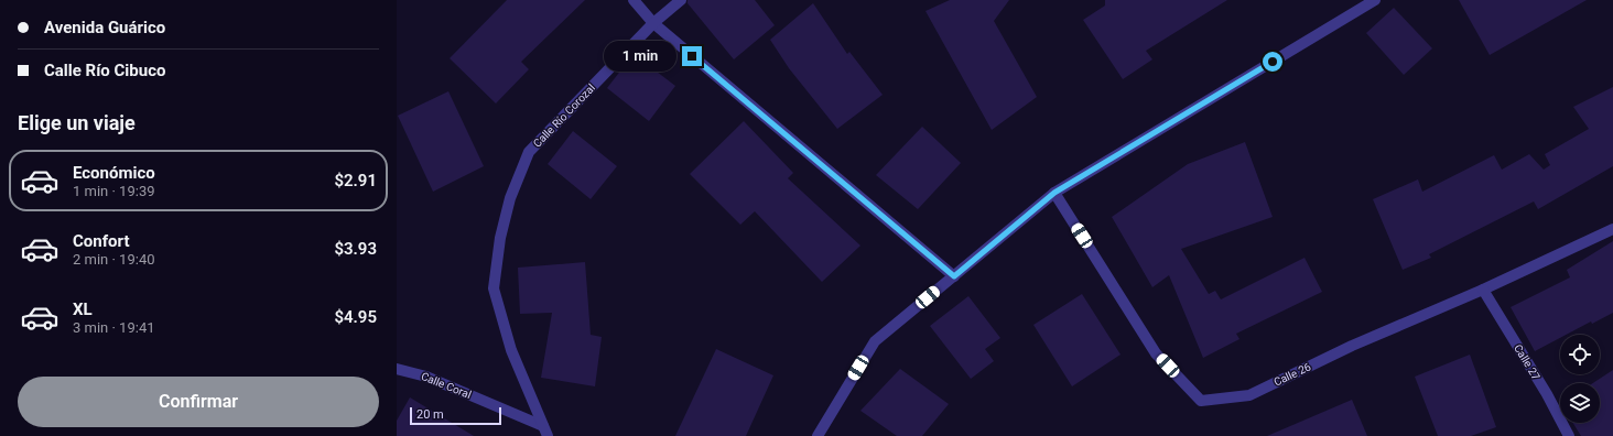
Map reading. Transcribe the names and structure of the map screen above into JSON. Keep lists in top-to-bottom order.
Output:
{
  "streets": {
    "street": [
      "Calle Río Corozal",
      "Calle 27",
      "Calle 26",
      "Calle Coral"
    ]
  },
  "crossings": [
    ["Calle Río Corozal", "Calle Coral"],
    ["Calle 27", "Calle 26"]
  ],
  "scale_bar": "20 m",
  "page": {
    "banner": ["Avenida Guárico", "Calle Río Cibuco"],
    "bubble": "1 min",
    "heading": "Elige un viaje",
    "list": [
      {
        "name": "Económico",
        "note": "1 min · 19:39",
        "value": "$2.91"
      },
      {
        "name": "Confort",
        "note": "2 min · 19:40",
        "value": "$3.93"
      },
      {
        "name": "XL",
        "note": "3 min · 19:41",
        "value": "$4.95"
      }
    ],
    "buttons": "Confirmar",
    "scale": "20 m"
  }
}
